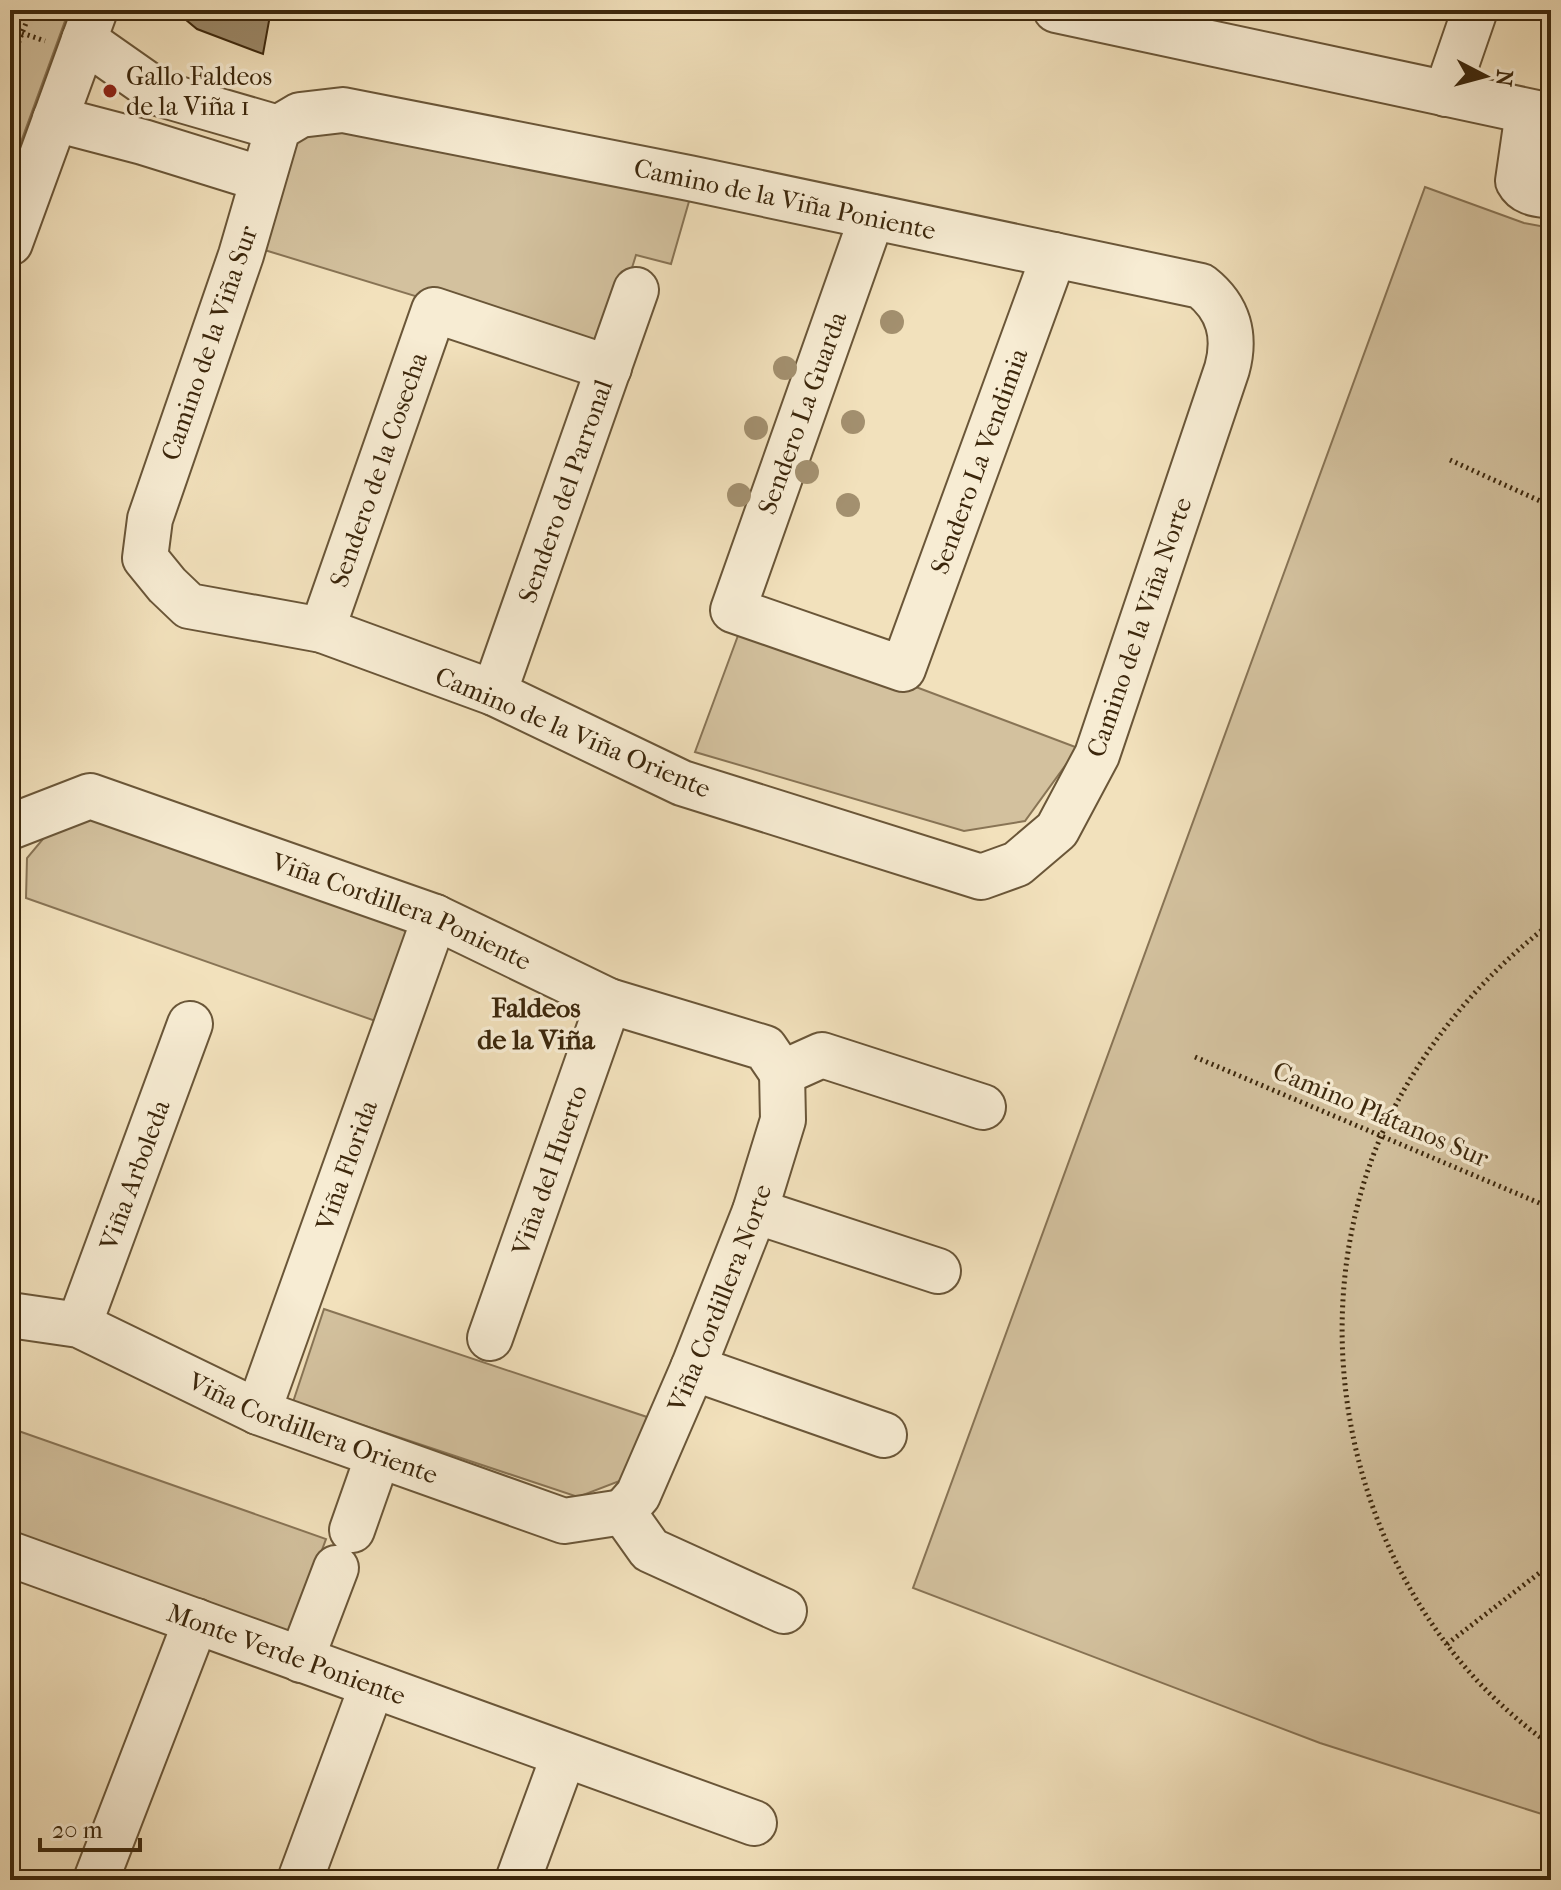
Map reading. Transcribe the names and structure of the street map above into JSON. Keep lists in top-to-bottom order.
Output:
{
  "streets": {
    "street": [
      "Camino de la Viña Poniente",
      "Camino de la Viña Sur",
      "Sendero La Guarda",
      "Sendero La Vendimia",
      "Sendero de la Cosecha",
      "Sendero del Parronal",
      "Camino de la Viña Norte",
      "Camino de la Viña Oriente",
      "Viña Cordillera Poniente",
      "Viña Florida",
      "Viña del Huerto",
      "Viña Arboleda",
      "Viña Cordillera Norte",
      "Viña Cordillera Oriente",
      "Monte Verde Poniente"
    ],
    "path": ["Camino Plátanos Sur"]
  },
  "crossings": [
    ["Camino de la Viña Poniente", "Camino de la Viña Sur"],
    ["Camino de la Viña Poniente", "Sendero La Guarda"],
    ["Camino de la Viña Poniente", "Sendero La Vendimia"],
    ["Camino de la Viña Poniente", "Camino de la Viña Norte"],
    ["Camino de la Viña Sur", "Camino de la Viña Oriente"],
    ["Sendero La Guarda", "Sendero La Vendimia"],
    ["Sendero de la Cosecha", "Sendero del Parronal"],
    ["Sendero de la Cosecha", "Camino de la Viña Oriente"],
    ["Sendero del Parronal", "Camino de la Viña Oriente"],
    ["Camino de la Viña Norte", "Camino de la Viña Oriente"],
    ["Viña Cordillera Poniente", "Viña Florida"],
    ["Viña Cordillera Poniente", "Viña del Huerto"],
    ["Viña Cordillera Poniente", "Viña Cordillera Norte"],
    ["Viña Florida", "Viña Cordillera Oriente"],
    ["Viña Arboleda", "Viña Cordillera Oriente"],
    ["Viña Cordillera Norte", "Viña Cordillera Oriente"]
  ],
  "districts": ["Faldeos de la Viña"],
  "places": ["Gallo Faldeos de la Viña 1"],
  "scale_bar": "20 m",
  "north": "right"
}
